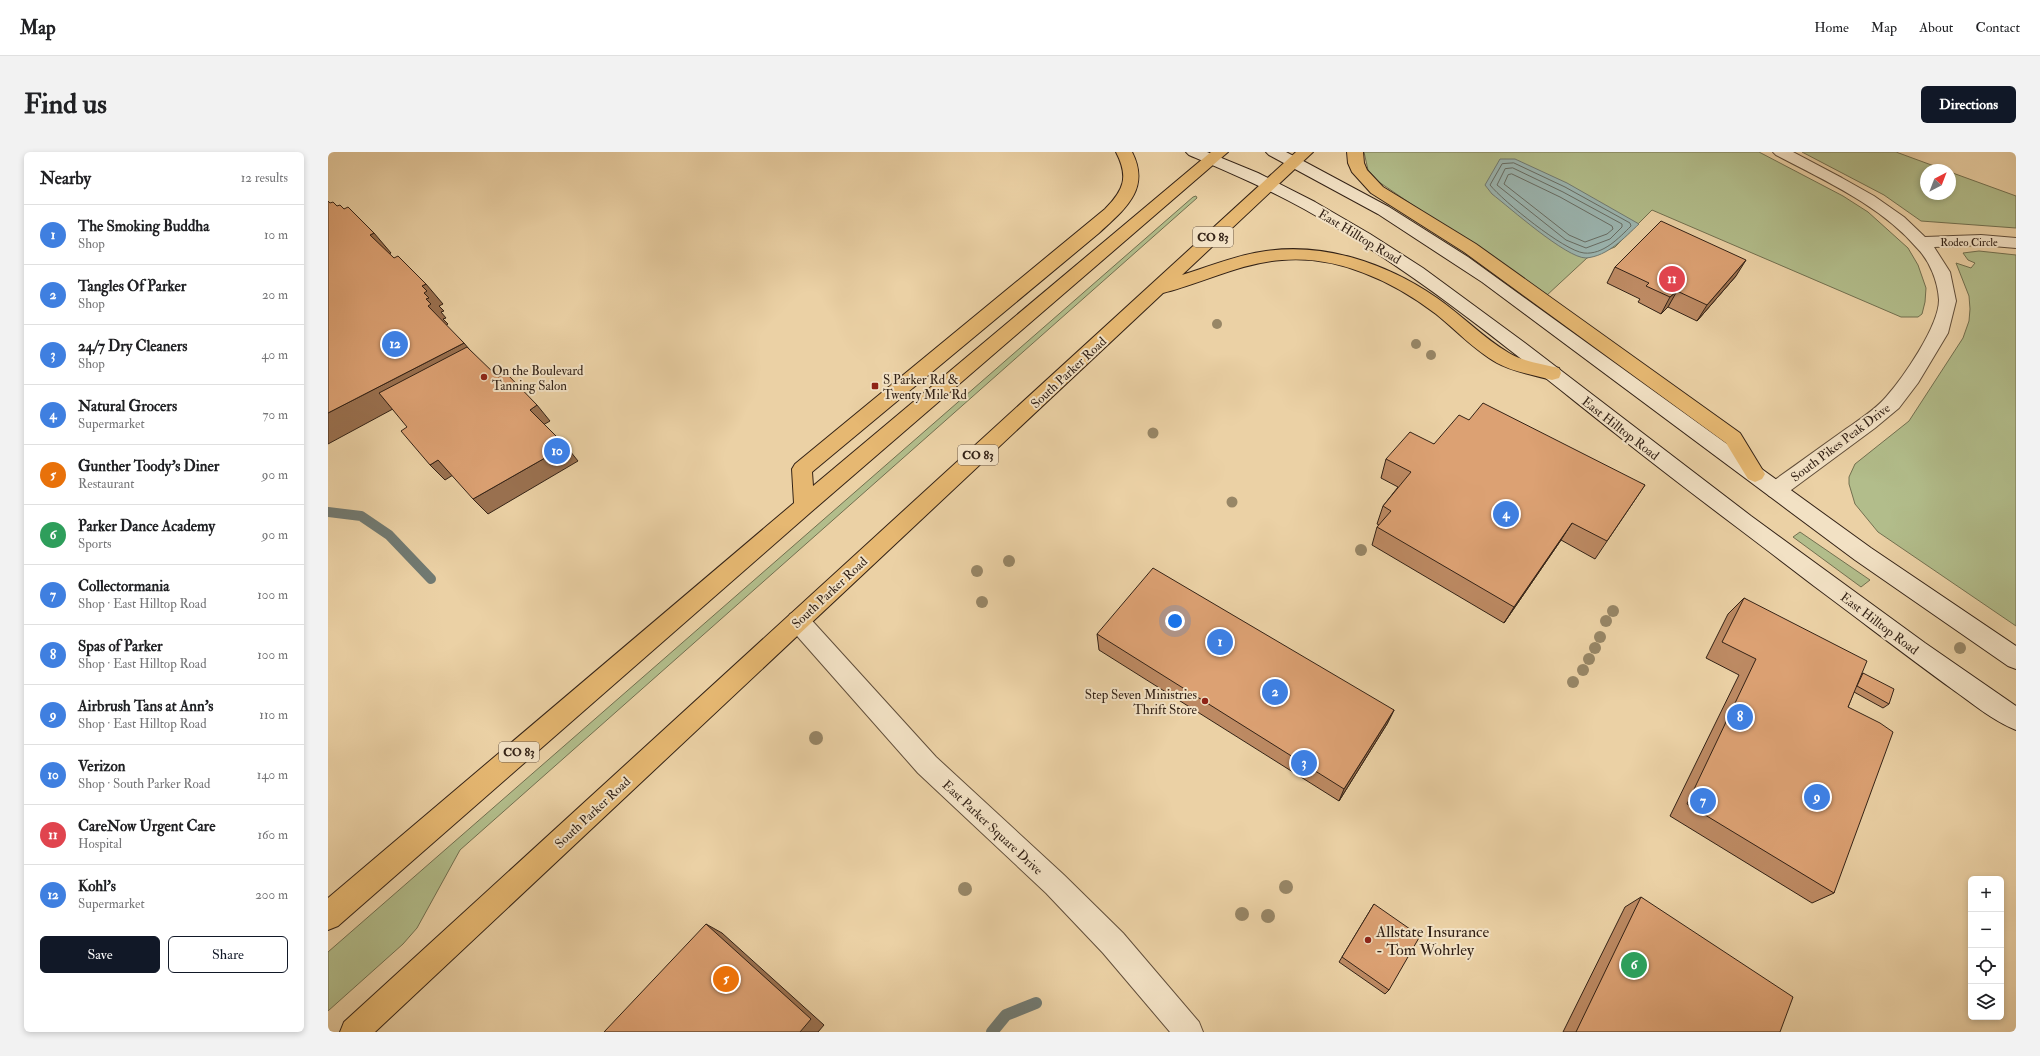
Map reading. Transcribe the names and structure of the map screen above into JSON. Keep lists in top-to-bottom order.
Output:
{
  "streets": {
    "highway": ["CO 83", "South Parker Road"],
    "main road": [
      "East Hilltop Road",
      "Rodeo Circle",
      "South Pikes Peak Drive",
      "East Parker Square Drive"
    ]
  },
  "crossings": [
    ["East Hilltop Road", "CO 83"],
    ["East Hilltop Road", "South Parker Road"],
    ["Rodeo Circle", "South Pikes Peak Drive"],
    ["South Parker Road", "East Parker Square Drive"]
  ],
  "places": {
    "other": ["On the Boulevard Tanning Salon", "Step Seven Ministries Thrift Store", "Allstate Insurance - Tom Wohrley"],
    "transit": ["S Parker Rd & Twenty Mile Rd"]
  },
  "north": "top right",
  "page": {
    "header": "Map",
    "nav": [
      "Home",
      "Map",
      "About",
      "Contact"
    ],
    "buttons": [
      "Directions",
      ["Save", "Share"]
    ],
    "title": "Find us",
    "heading": ["Nearby", "12 results"],
    "list": [
      {
        "mark": "1",
        "name": "The Smoking Buddha",
        "note": "Shop",
        "value": "10 m"
      },
      {
        "mark": "2",
        "name": "Tangles Of Parker",
        "note": "Shop",
        "value": "20 m"
      },
      {
        "mark": "3",
        "name": "24/7 Dry Cleaners",
        "note": "Shop",
        "value": "40 m"
      },
      {
        "mark": "4",
        "name": "Natural Grocers",
        "note": "Supermarket",
        "value": "70 m"
      },
      {
        "mark": "5",
        "name": "Gunther Toody's Diner",
        "note": "Restaurant",
        "value": "90 m"
      },
      {
        "mark": "6",
        "name": "Parker Dance Academy",
        "note": "Sports",
        "value": "90 m"
      },
      {
        "mark": "7",
        "name": "Collectormania",
        "note": "Shop · East Hilltop Road",
        "value": "100 m"
      },
      {
        "mark": "8",
        "name": "Spas of Parker",
        "note": "Shop · East Hilltop Road",
        "value": "100 m"
      },
      {
        "mark": "9",
        "name": "Airbrush Tans at Ann's",
        "note": "Shop · East Hilltop Road",
        "value": "110 m"
      },
      {
        "mark": "10",
        "name": "Verizon",
        "note": "Shop · South Parker Road",
        "value": "140 m"
      },
      {
        "mark": "11",
        "name": "CareNow Urgent Care",
        "note": "Hospital",
        "value": "160 m"
      },
      {
        "mark": "12",
        "name": "Kohl's",
        "note": "Supermarket",
        "value": "200 m"
      }
    ],
    "pins": [
      "11",
      "12",
      "10",
      "4",
      "1",
      "2",
      "8",
      "3",
      "9",
      "7",
      "6",
      "5"
    ],
    "map_buttons": ["+", "−"]
  }
}
